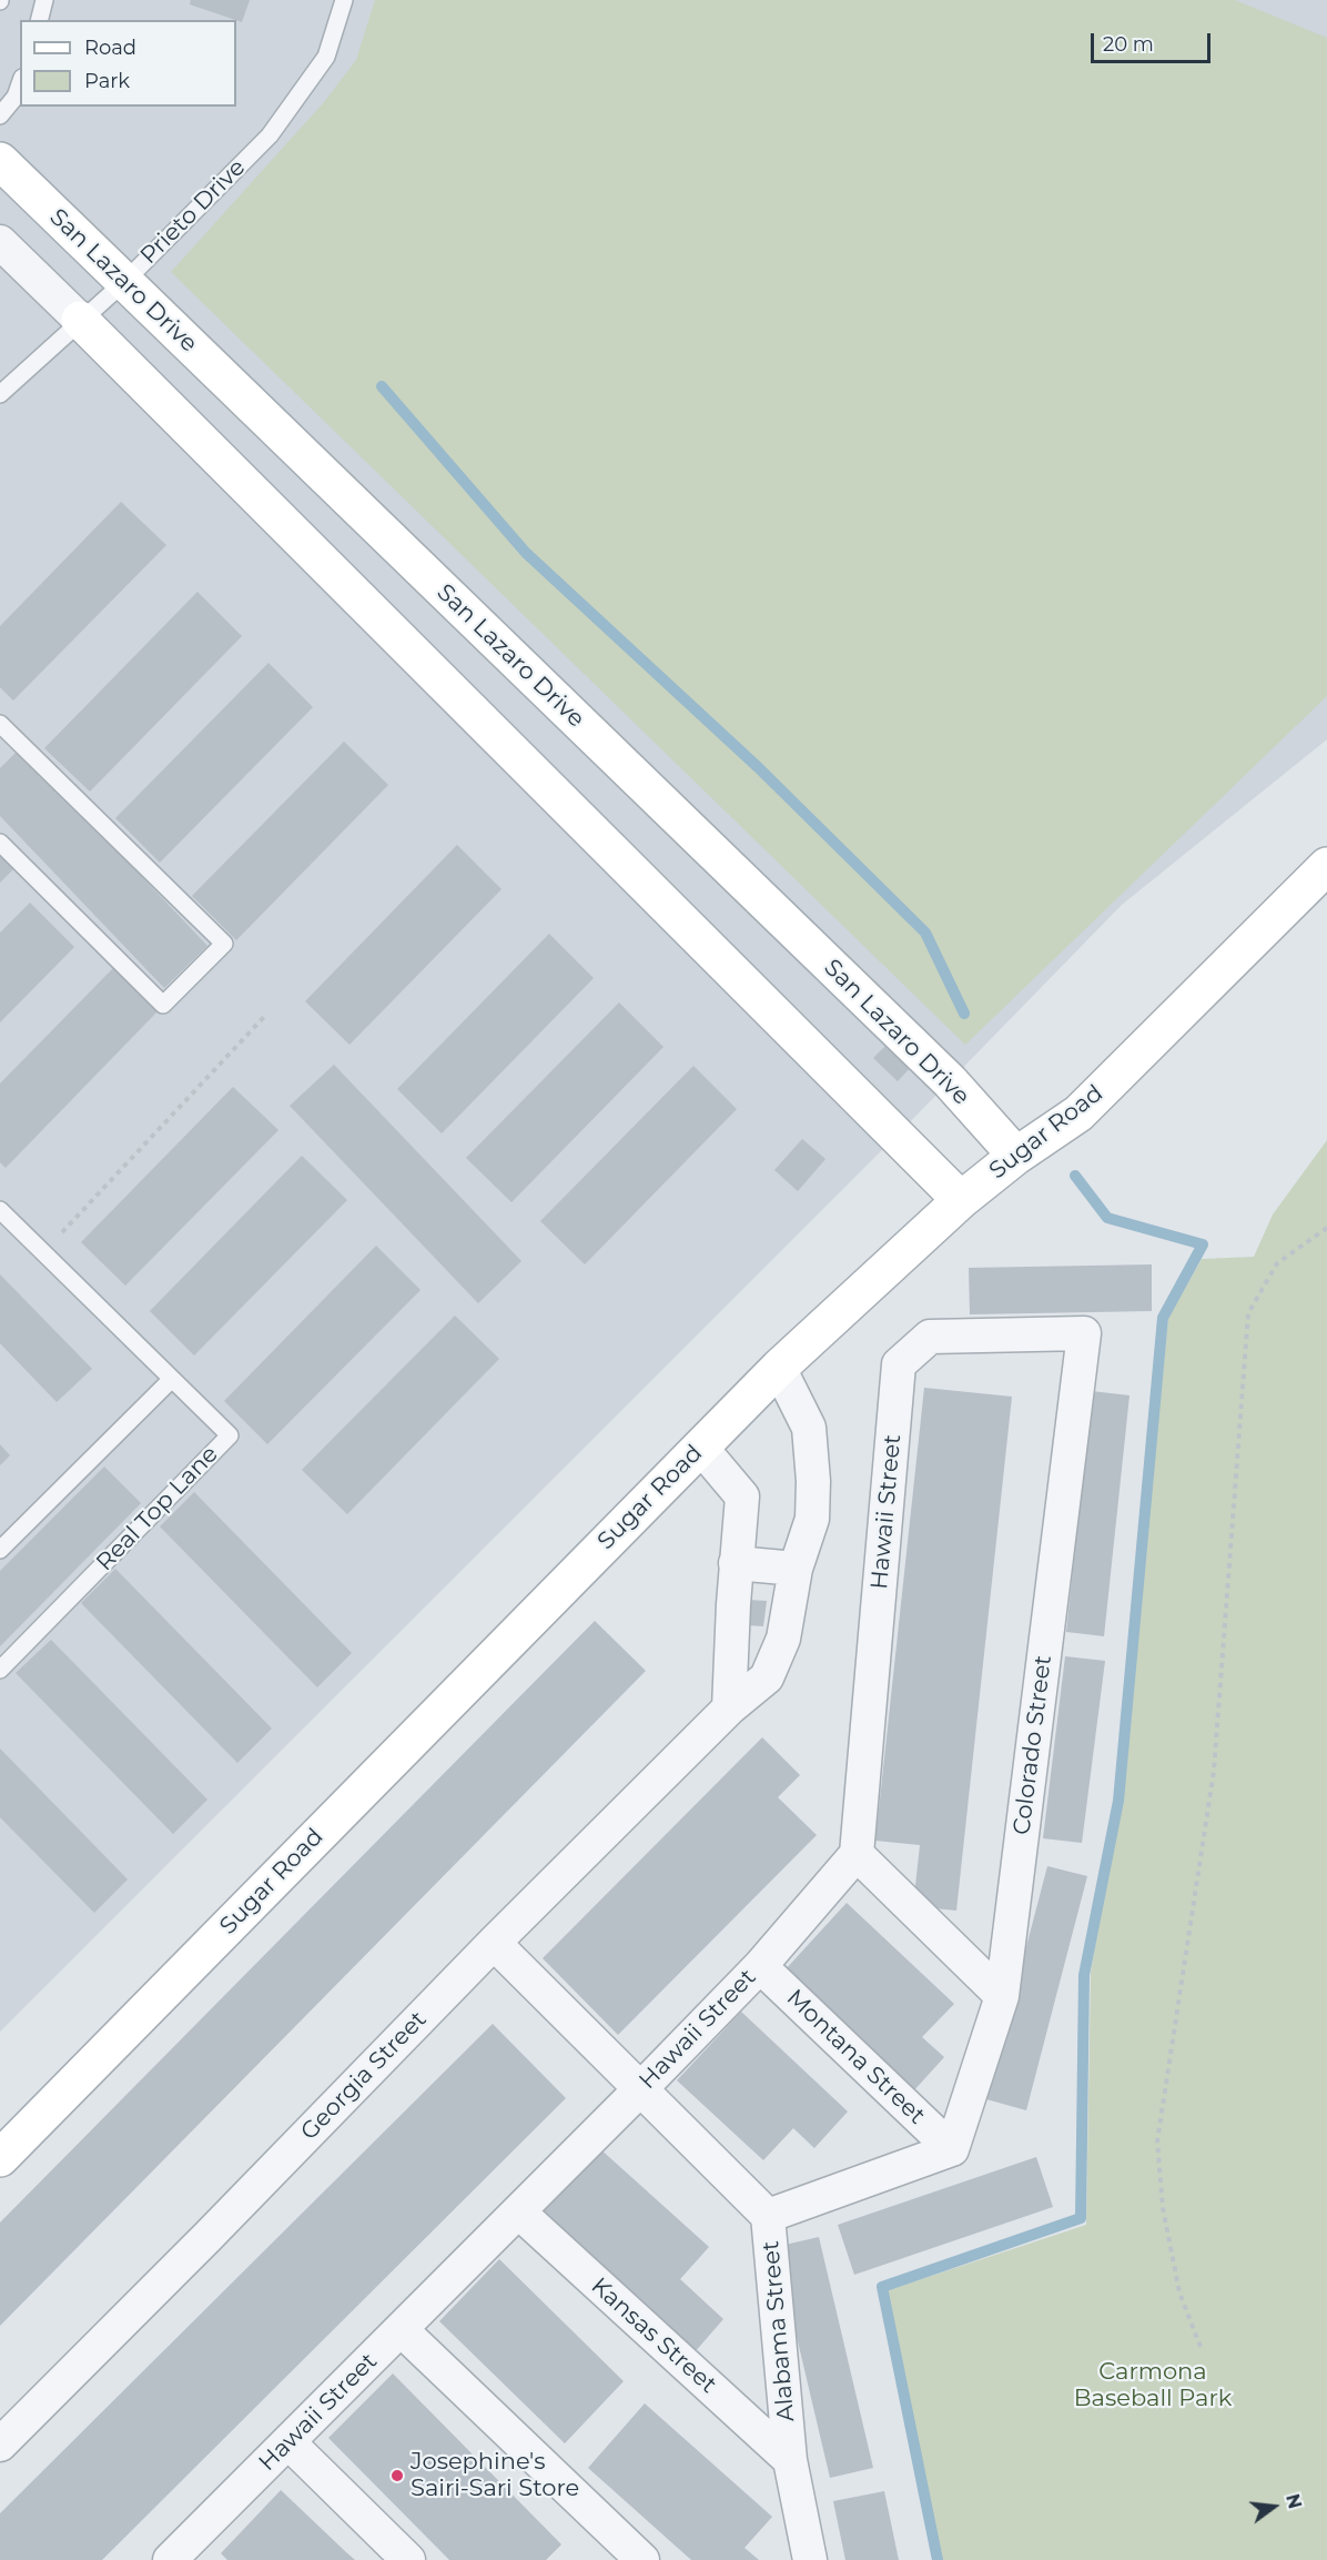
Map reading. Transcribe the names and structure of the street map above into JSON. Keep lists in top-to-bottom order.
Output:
{
  "streets": {
    "street": [
      "San Lazaro Drive",
      "Sugar Road",
      "Hawaii Street",
      "Colorado Street",
      "Montana Street",
      "Georgia Street",
      "Alabama Street",
      "Kansas Street"
    ],
    "lane": ["Prieto Drive", "Real Top Lane"]
  },
  "crossings": [
    ["Prieto Drive", "San Lazaro Drive"],
    ["San Lazaro Drive", "Sugar Road"],
    ["Hawaii Street", "Colorado Street"],
    ["Hawaii Street", "Montana Street"],
    ["Hawaii Street", "Kansas Street"],
    ["Colorado Street", "Montana Street"],
    ["Colorado Street", "Alabama Street"],
    ["Montana Street", "Alabama Street"],
    ["Alabama Street", "Kansas Street"]
  ],
  "parks": ["Carmona Baseball Park"],
  "places": ["Josephine's Sairi-Sari Store"],
  "legend": ["Road", "Park"],
  "scale_bar": "20 m",
  "north": "right"
}
